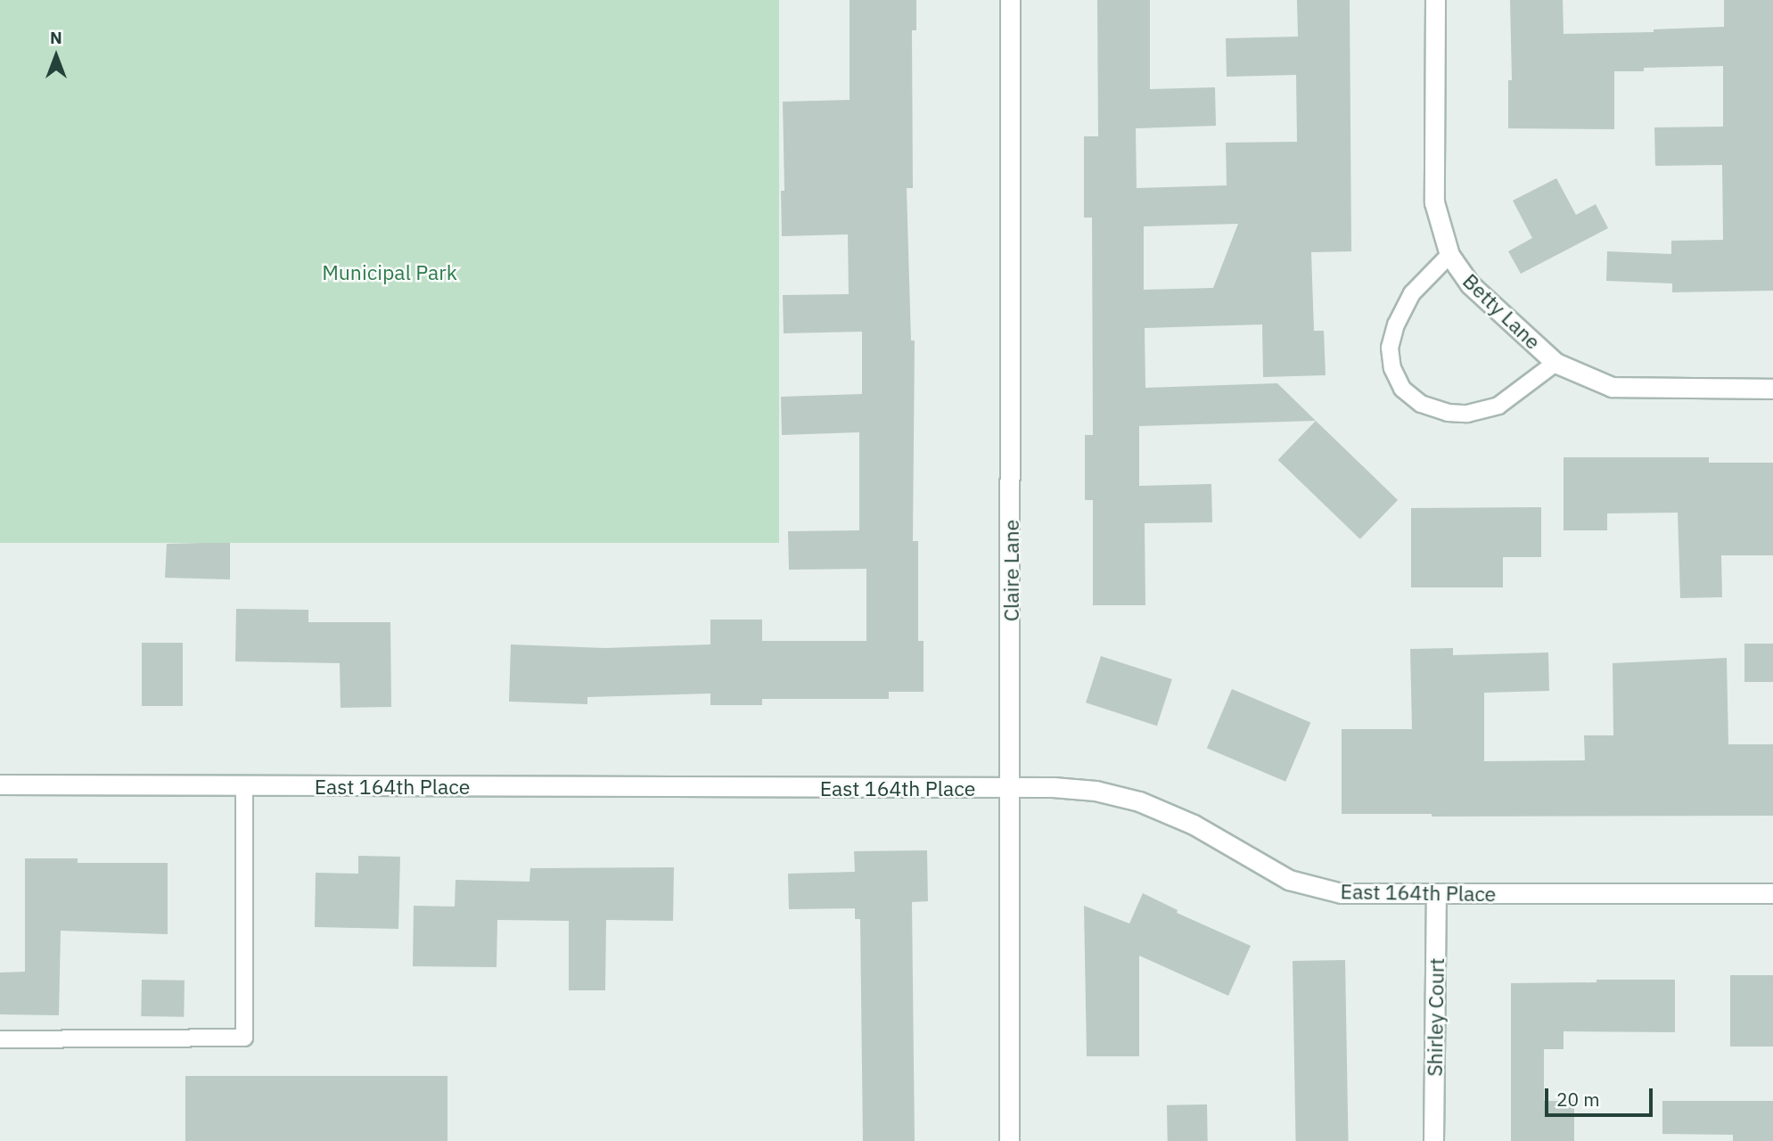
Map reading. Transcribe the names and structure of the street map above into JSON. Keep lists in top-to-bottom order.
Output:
{
  "streets": {
    "street": [
      "Betty Lane",
      "Claire Lane",
      "East 164th Place",
      "Shirley Court"
    ]
  },
  "crossings": [
    ["Claire Lane", "East 164th Place"],
    ["East 164th Place", "Shirley Court"]
  ],
  "parks": ["Municipal Park"],
  "scale_bar": "20 m",
  "north": "top"
}
